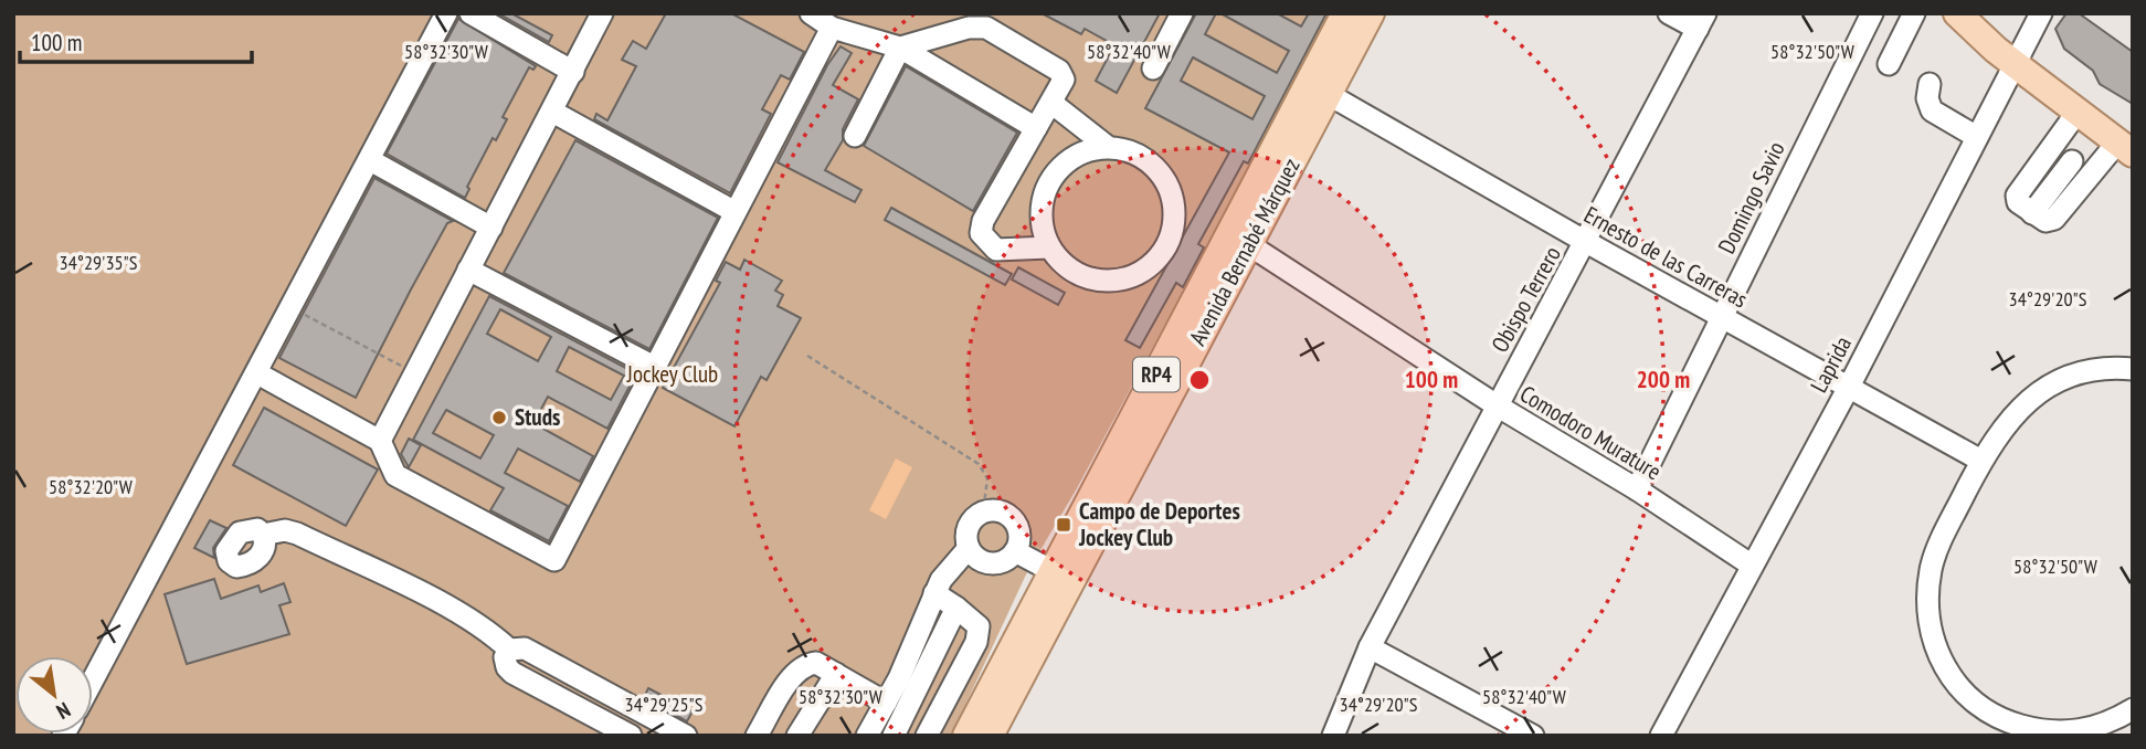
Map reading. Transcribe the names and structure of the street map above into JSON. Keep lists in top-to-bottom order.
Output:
{
  "streets": {
    "main road": ["Avenida Bernabé Márquez", "RP4"],
    "street": [
      "Domingo Savio",
      "Ernesto de las Carreras",
      "Obispo Terrero",
      "Laprida",
      "Comodoro Murature"
    ]
  },
  "crossings": [
    ["Domingo Savio", "Ernesto de las Carreras"],
    ["Domingo Savio", "Comodoro Murature"],
    ["Avenida Bernabé Márquez", "Ernesto de las Carreras"],
    ["Avenida Bernabé Márquez", "Comodoro Murature"],
    ["Ernesto de las Carreras", "Obispo Terrero"],
    ["Ernesto de las Carreras", "Laprida"],
    ["Obispo Terrero", "Comodoro Murature"],
    ["Laprida", "Comodoro Murature"]
  ],
  "parks": ["Jockey Club"],
  "places": {
    "other": ["Studs"],
    "transit": ["Campo de Deportes Jockey Club"]
  },
  "scale_bar": "100 m",
  "north": "bottom right",
  "coordinates": [
    "58°32'30\"W",
    "58°32'40\"W",
    "58°32'50\"W",
    "34°29'35\"S",
    "34°29'20\"S",
    "58°32'20\"W",
    "34°29'25\"S"
  ],
  "rings": ["100 m", "200 m"]
}
